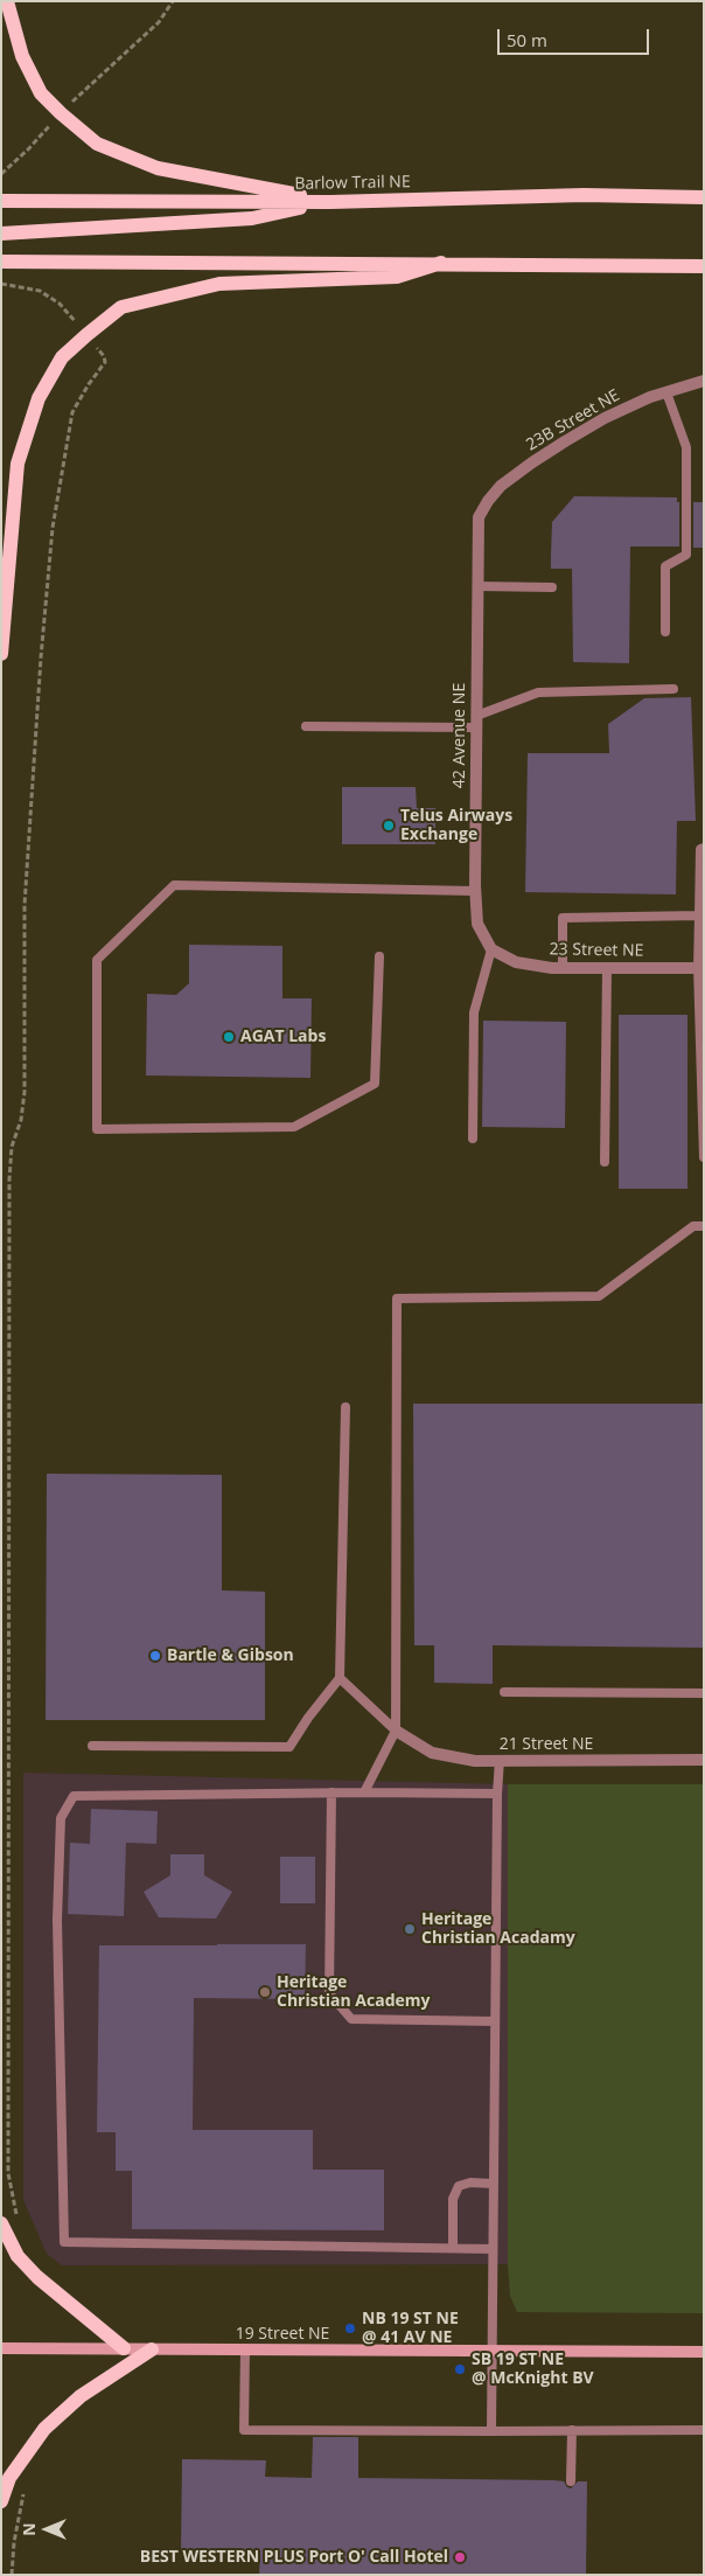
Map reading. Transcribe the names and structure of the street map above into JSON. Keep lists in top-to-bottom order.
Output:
{
  "streets": {
    "main road": ["Barlow Trail NE"],
    "street": [
      "23B Street NE",
      "42 Avenue NE",
      "23 Street NE",
      "21 Street NE",
      "19 Street NE"
    ]
  },
  "crossings": [
    ["23B Street NE", "42 Avenue NE"],
    ["42 Avenue NE", "23 Street NE"]
  ],
  "places": [
    "Telus Airways Exchange",
    "AGAT Labs",
    "Bartle & Gibson",
    "Heritage Christian Acadamy",
    "Heritage Christian Academy",
    "NB 19 ST NE @ 41 AV NE",
    "SB 19 ST NE @ McKnight BV",
    "BEST WESTERN PLUS Port O' Call Hotel"
  ],
  "scale_bar": "50 m",
  "north": "left"
}
